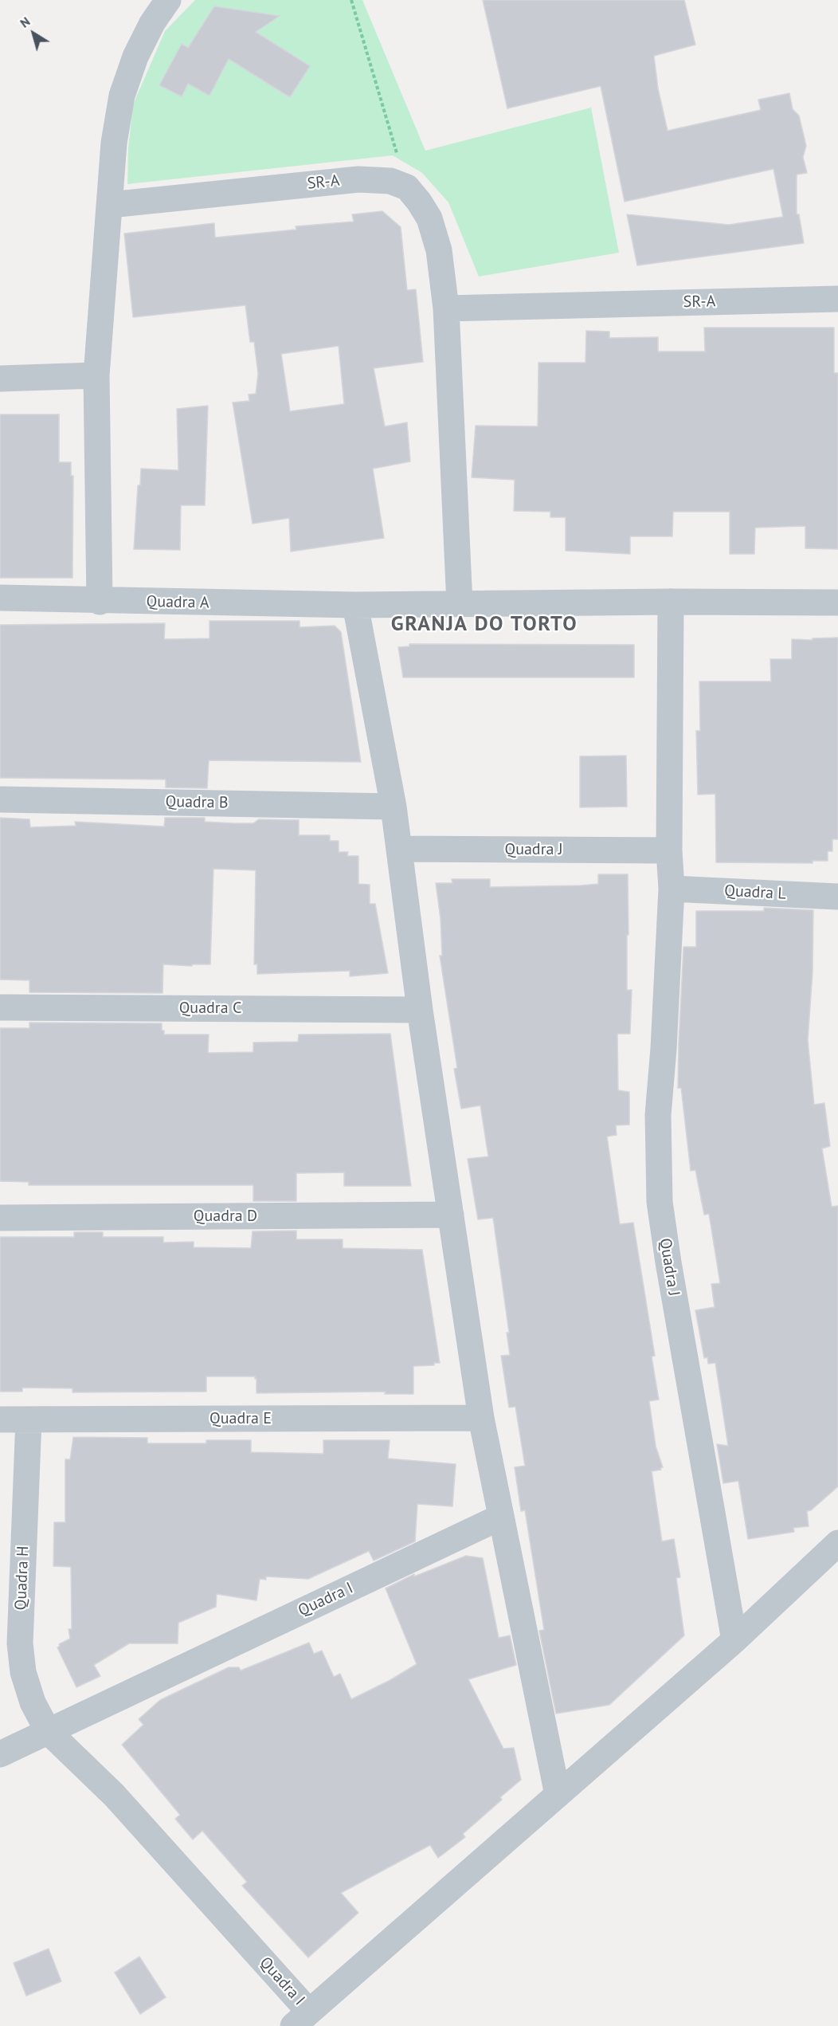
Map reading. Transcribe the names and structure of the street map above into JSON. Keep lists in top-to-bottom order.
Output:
{
  "streets": {
    "street": [
      "SR-A",
      "Quadra A",
      "Quadra B",
      "Quadra J",
      "Quadra L",
      "Quadra C",
      "Quadra D",
      "Quadra E",
      "Quadra H",
      "Quadra I"
    ]
  },
  "crossings": [
    ["Quadra J", "Quadra L"],
    ["Quadra J", "Quadra I"],
    ["Quadra E", "Quadra H"],
    ["Quadra H", "Quadra I"]
  ],
  "districts": ["GRANJA DO TORTO"],
  "north": "top left"
}
